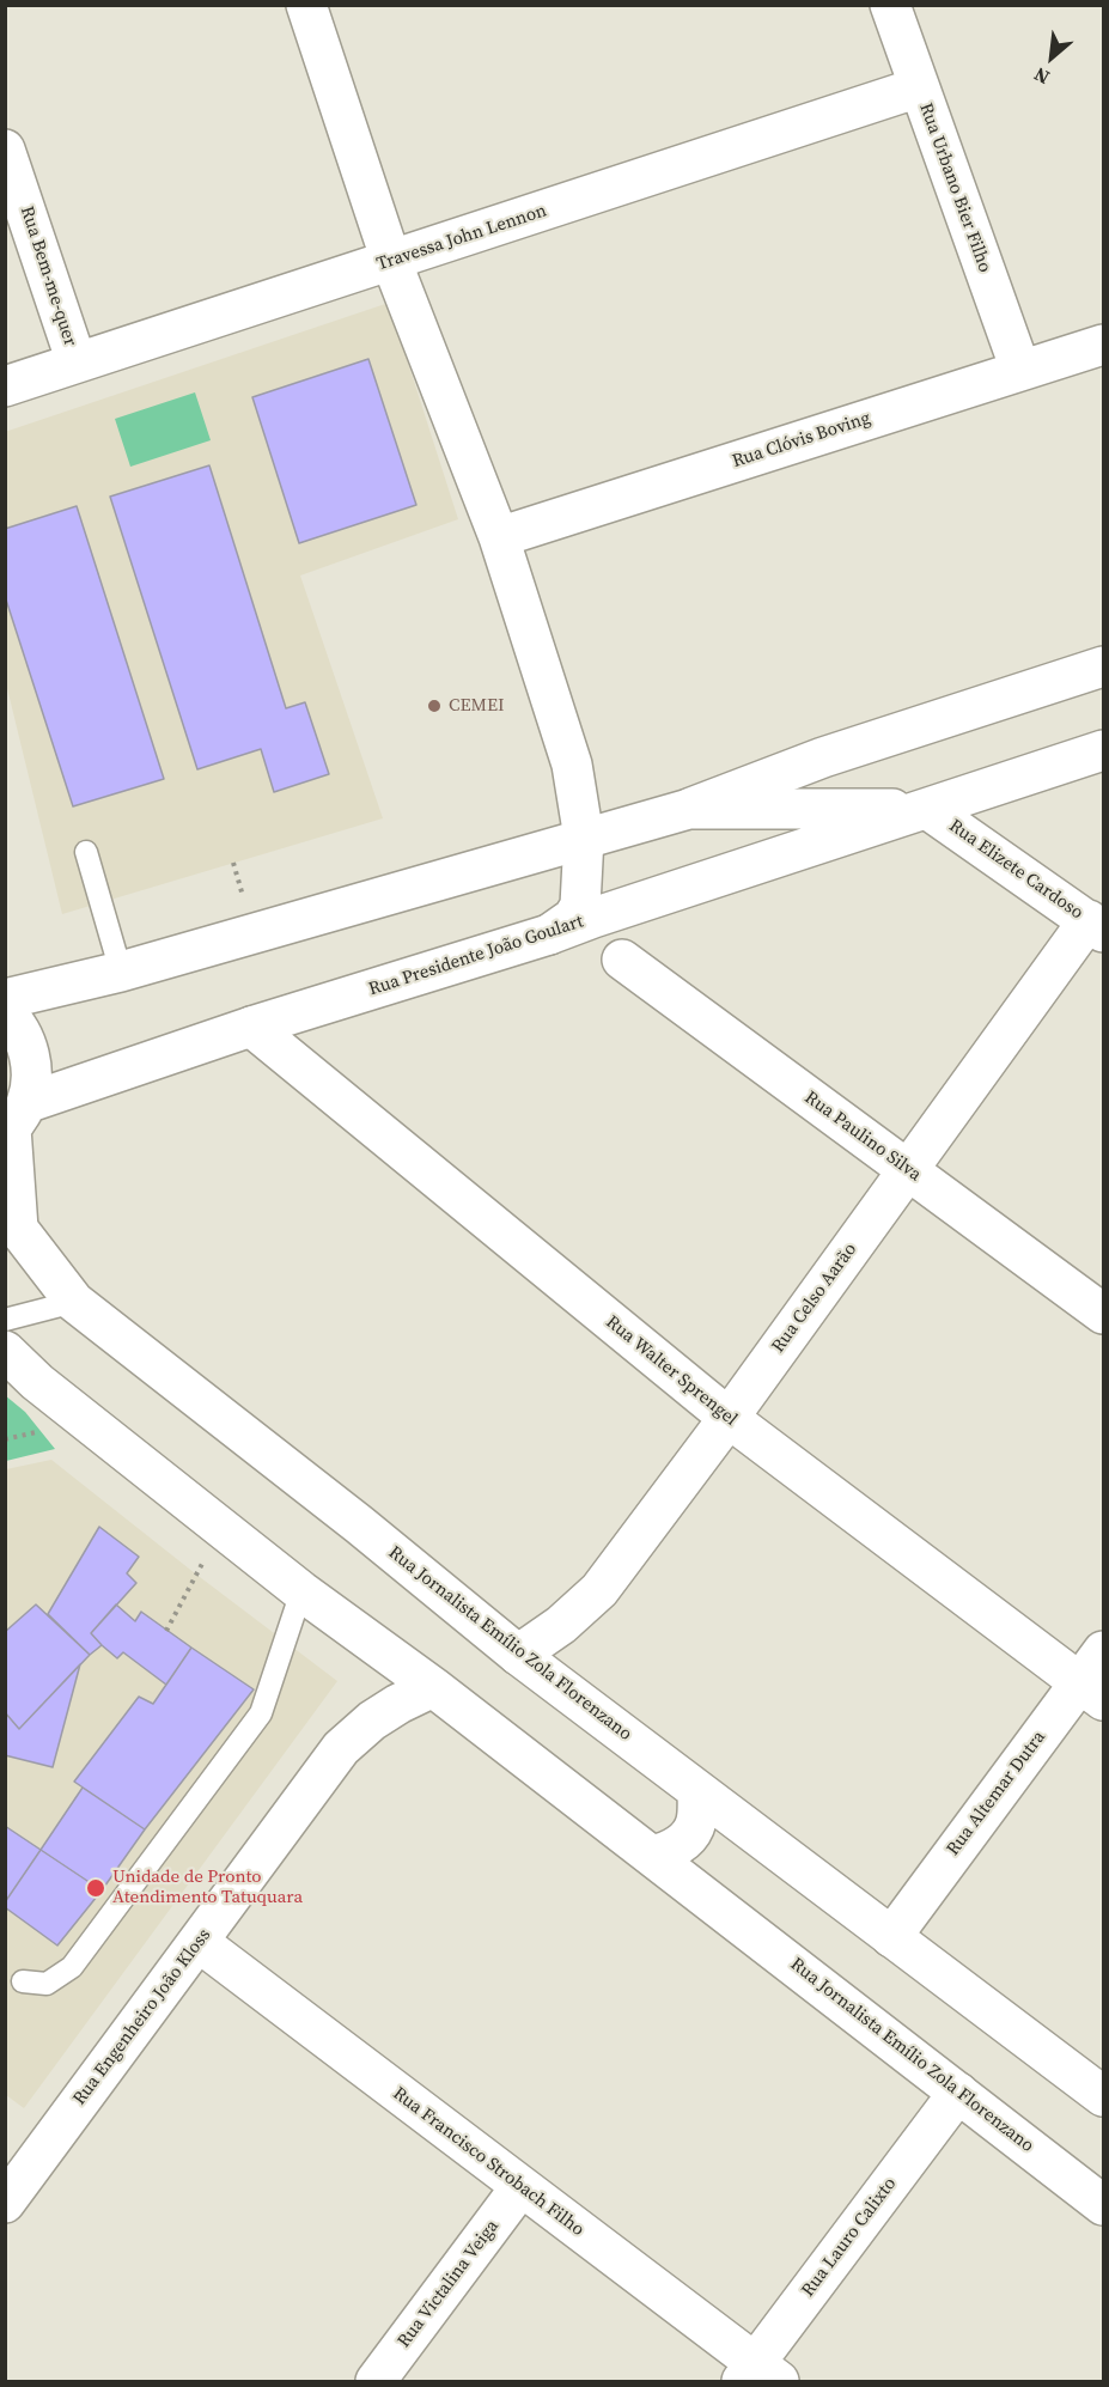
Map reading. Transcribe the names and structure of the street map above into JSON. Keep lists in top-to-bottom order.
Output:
{
  "streets": {
    "street": [
      "Rua Urbano Bier Filho",
      "Travessa John Lennon",
      "Rua Bem-me-quer",
      "Rua Clóvis Boving",
      "Rua Elizete Cardoso",
      "Rua Presidente João Goulart",
      "Rua Paulino Silva",
      "Rua Celso Aarão",
      "Rua Walter Sprengel",
      "Rua Jornalista Emílio Zola Florenzano",
      "Rua Altemar Dutra",
      "Rua Engenheiro João Kloss",
      "Rua Francisco Strobach Filho",
      "Rua Lauro Calixto",
      "Rua Victalina Veiga"
    ]
  },
  "crossings": [
    ["Rua Urbano Bier Filho", "Travessa John Lennon"],
    ["Rua Urbano Bier Filho", "Rua Clóvis Boving"],
    ["Travessa John Lennon", "Rua Bem-me-quer"],
    ["Rua Elizete Cardoso", "Rua Presidente João Goulart"],
    ["Rua Elizete Cardoso", "Rua Celso Aarão"],
    ["Rua Presidente João Goulart", "Rua Walter Sprengel"],
    ["Rua Presidente João Goulart", "Rua Jornalista Emílio Zola Florenzano"],
    ["Rua Paulino Silva", "Rua Celso Aarão"],
    ["Rua Celso Aarão", "Rua Walter Sprengel"],
    ["Rua Celso Aarão", "Rua Jornalista Emílio Zola Florenzano"],
    ["Rua Walter Sprengel", "Rua Altemar Dutra"],
    ["Rua Jornalista Emílio Zola Florenzano", "Rua Altemar Dutra"],
    ["Rua Jornalista Emílio Zola Florenzano", "Rua Engenheiro João Kloss"],
    ["Rua Jornalista Emílio Zola Florenzano", "Rua Lauro Calixto"],
    ["Rua Engenheiro João Kloss", "Rua Francisco Strobach Filho"],
    ["Rua Francisco Strobach Filho", "Rua Lauro Calixto"],
    ["Rua Francisco Strobach Filho", "Rua Victalina Veiga"]
  ],
  "places": ["CEMEI", "Unidade de Pronto Atendimento Tatuquara"],
  "north": "bottom left"
}
